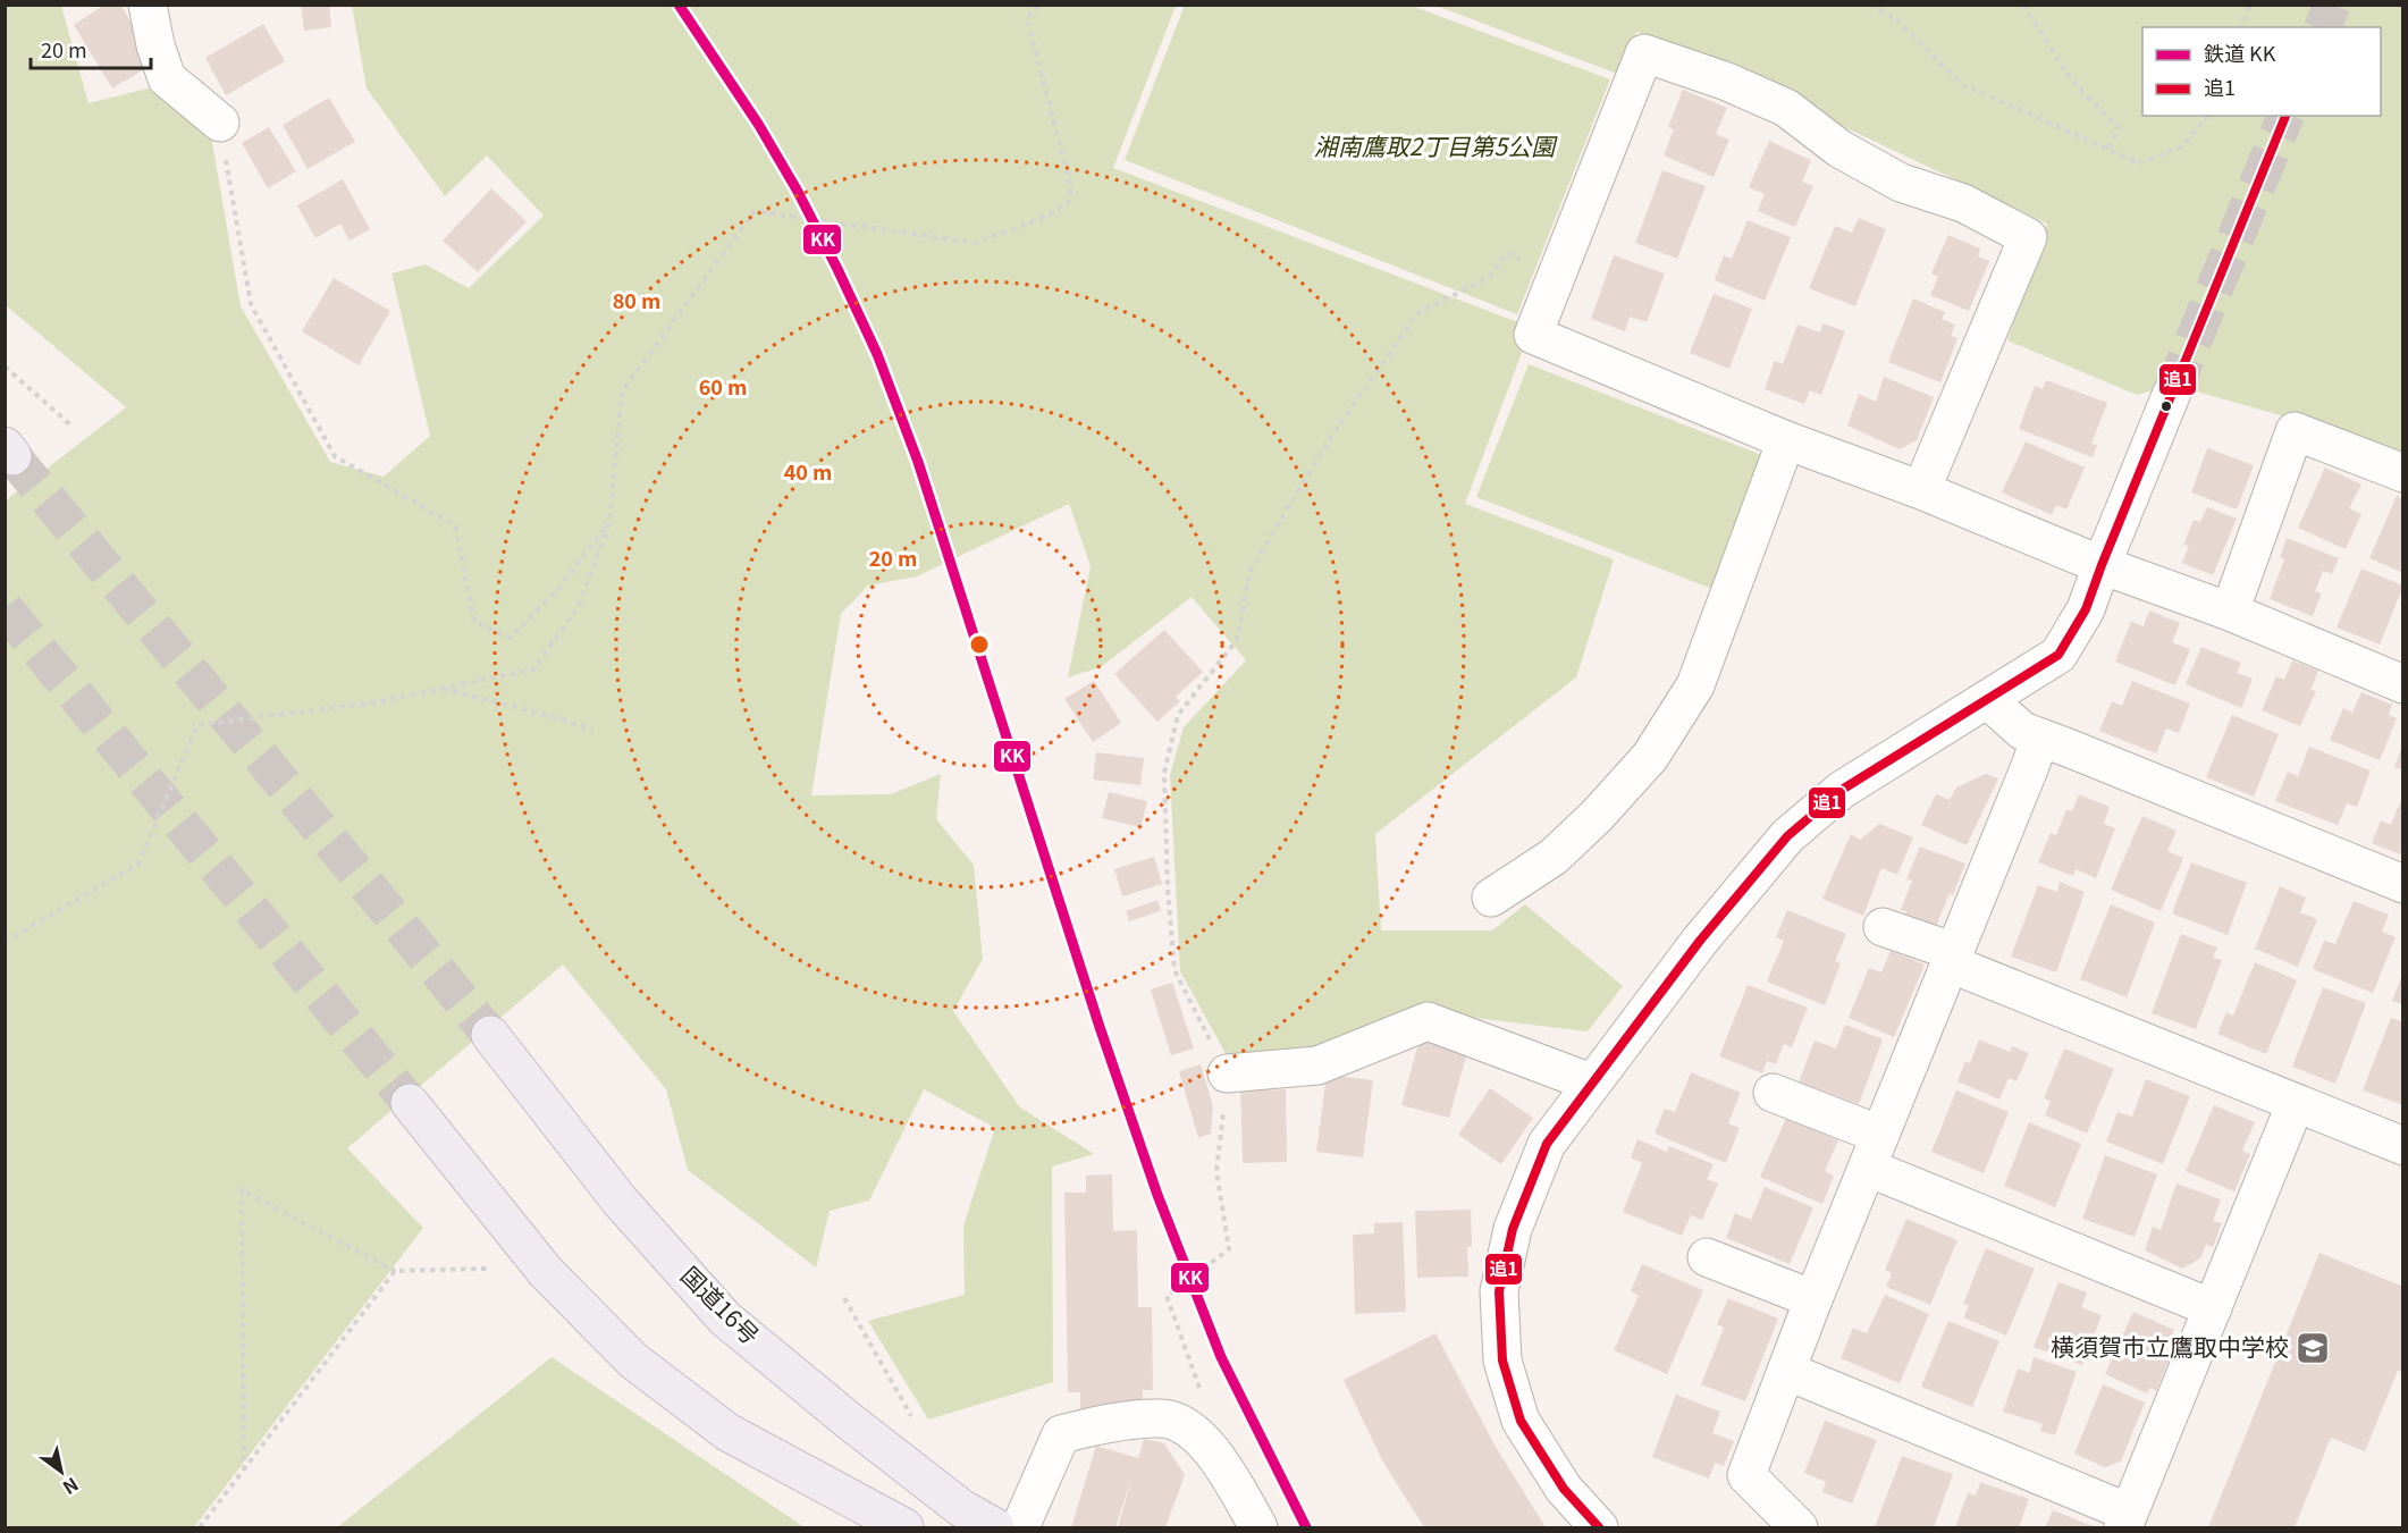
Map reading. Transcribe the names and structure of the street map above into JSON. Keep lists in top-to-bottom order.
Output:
{
  "streets": {
    "highway": ["国道16号"]
  },
  "parks": ["湘南鷹取2丁目第5公園"],
  "places": {
    "school or university": ["横須賀市立鷹取中学校"]
  },
  "lines": ["rail line KK", "transit line 追1"],
  "legend": ["鉄道 KK", "追1"],
  "scale_bar": "20 m",
  "north": "bottom right",
  "rings": [
    "80 m",
    "60 m",
    "40 m",
    "20 m"
  ]
}
